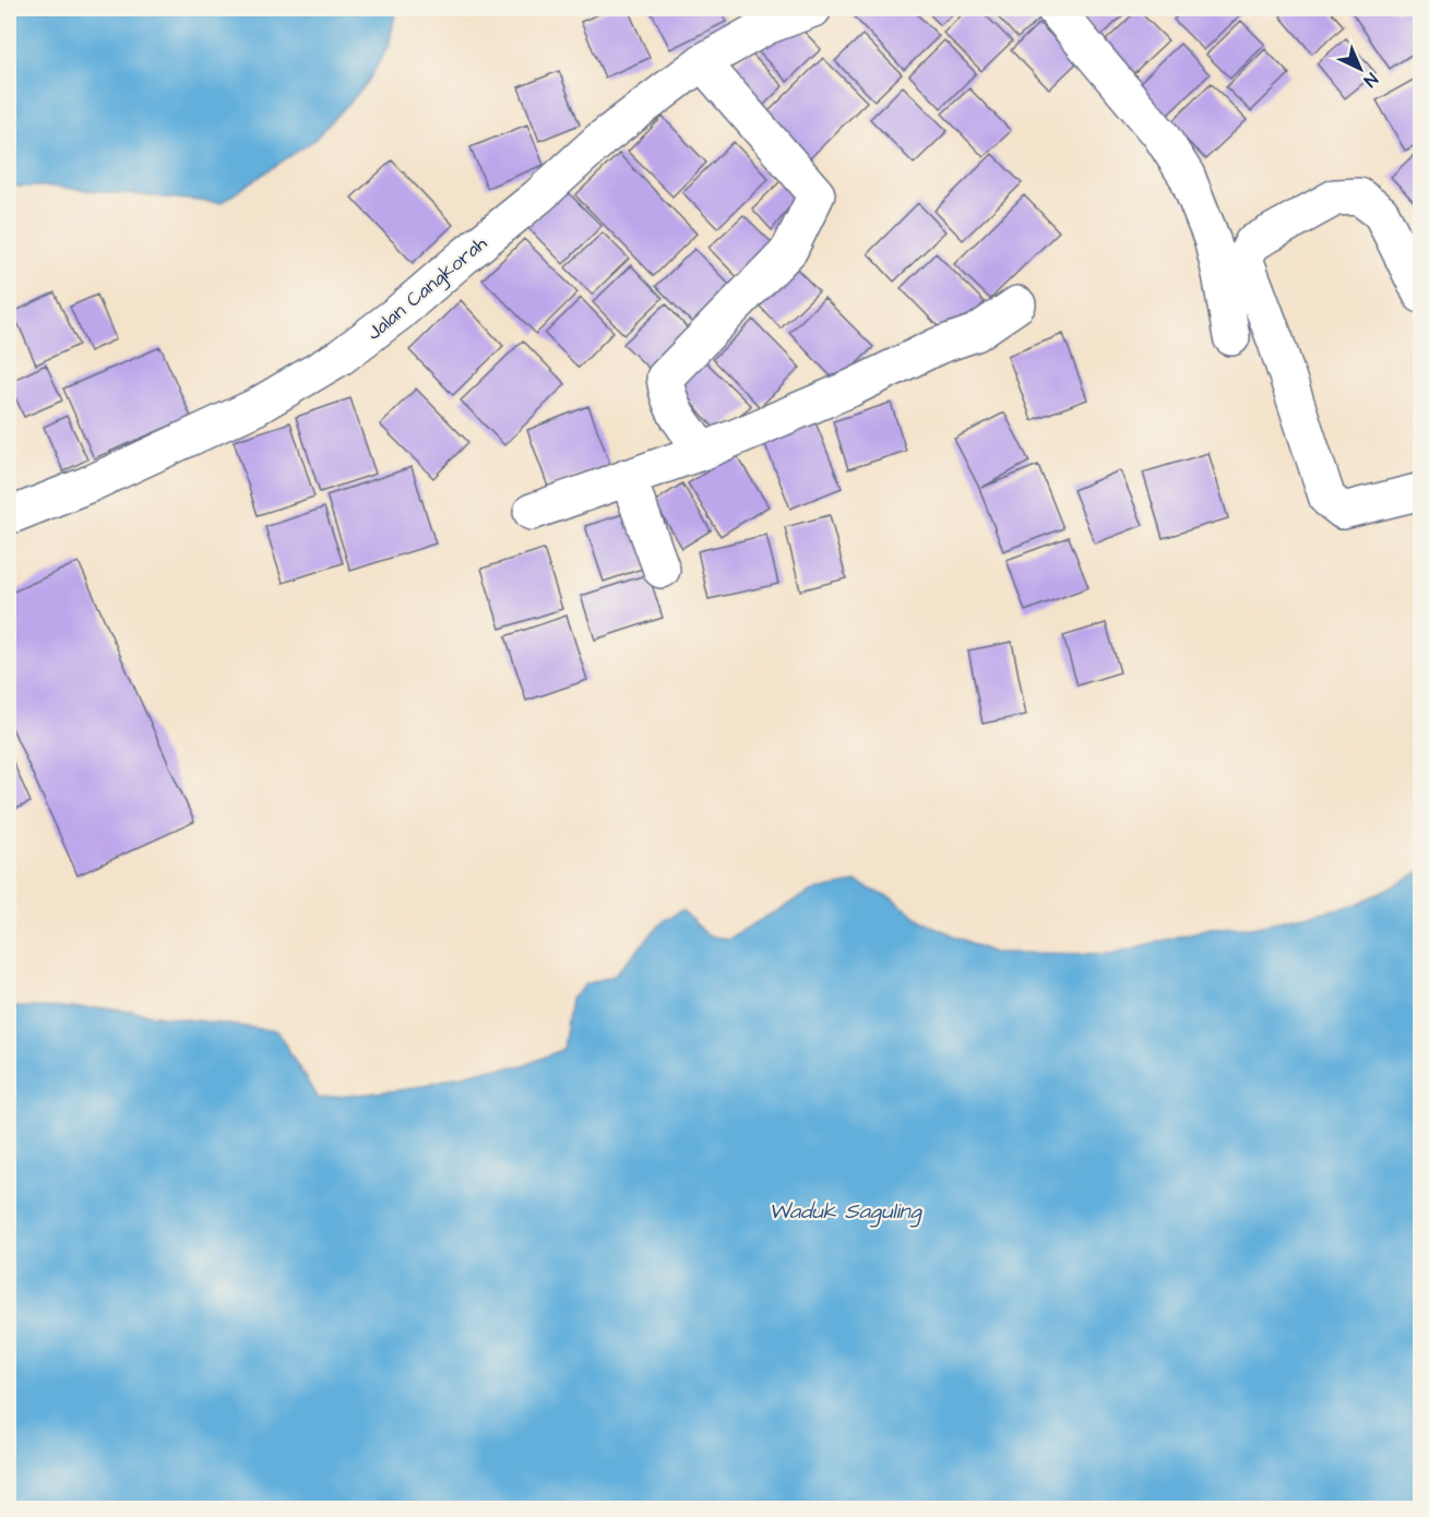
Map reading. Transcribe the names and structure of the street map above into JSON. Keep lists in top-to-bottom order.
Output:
{
  "streets": {
    "street": ["Jalan Cangkorah"]
  },
  "water": ["Waduk Saguling"],
  "north": "bottom right"
}
